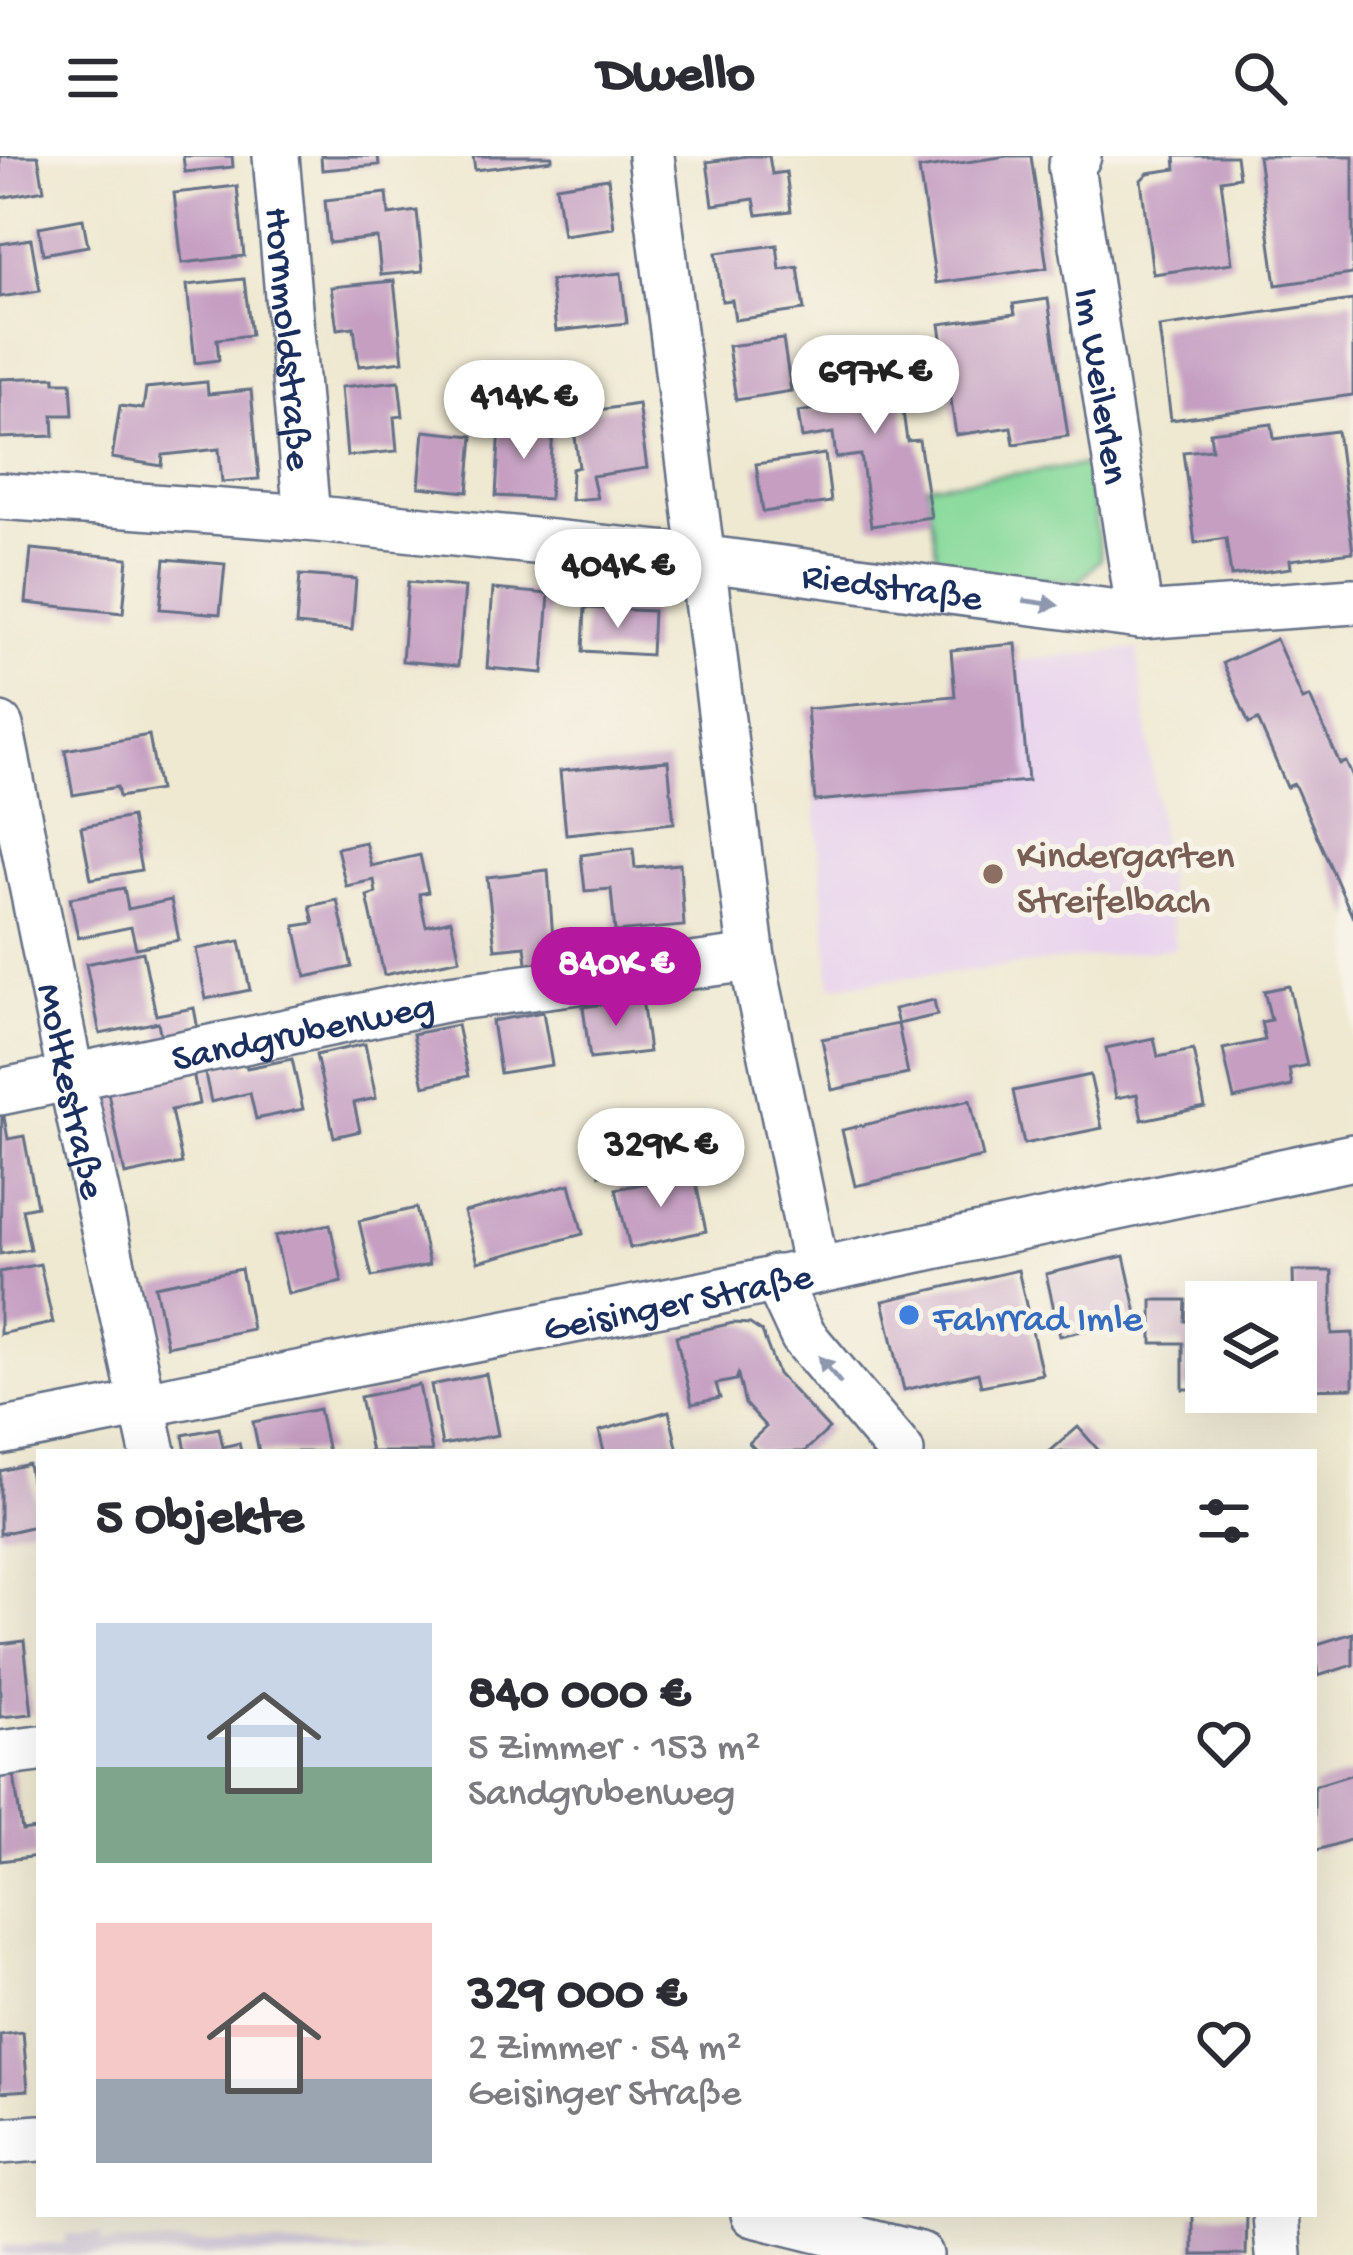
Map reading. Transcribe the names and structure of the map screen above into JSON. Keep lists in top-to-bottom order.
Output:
{
  "streets": {
    "street": [
      "Hornmoldstraße",
      "Im Weilerlen",
      "Riedstraße",
      "Sandgrubenweg",
      "Moltkestraße",
      "Geisinger Straße"
    ]
  },
  "crossings": [
    ["Hornmoldstraße", "Riedstraße"],
    ["Im Weilerlen", "Riedstraße"],
    ["Sandgrubenweg", "Moltkestraße"],
    ["Moltkestraße", "Geisinger Straße"]
  ],
  "places": ["Kindergarten Streifelbach", "Fahrrad Imle"],
  "page": {
    "header": "Dwello",
    "price": [
      "697K €",
      "414K €",
      "404K €",
      "840K €",
      "329K €"
    ],
    "heading": "5 Objekte",
    "list": [
      {
        "name": "840 000 €",
        "note": "5 Zimmer · 153 m² · Sandgrubenweg"
      },
      {
        "name": "329 000 €",
        "note": "2 Zimmer · 54 m² · Geisinger Straße"
      }
    ]
  }
}
